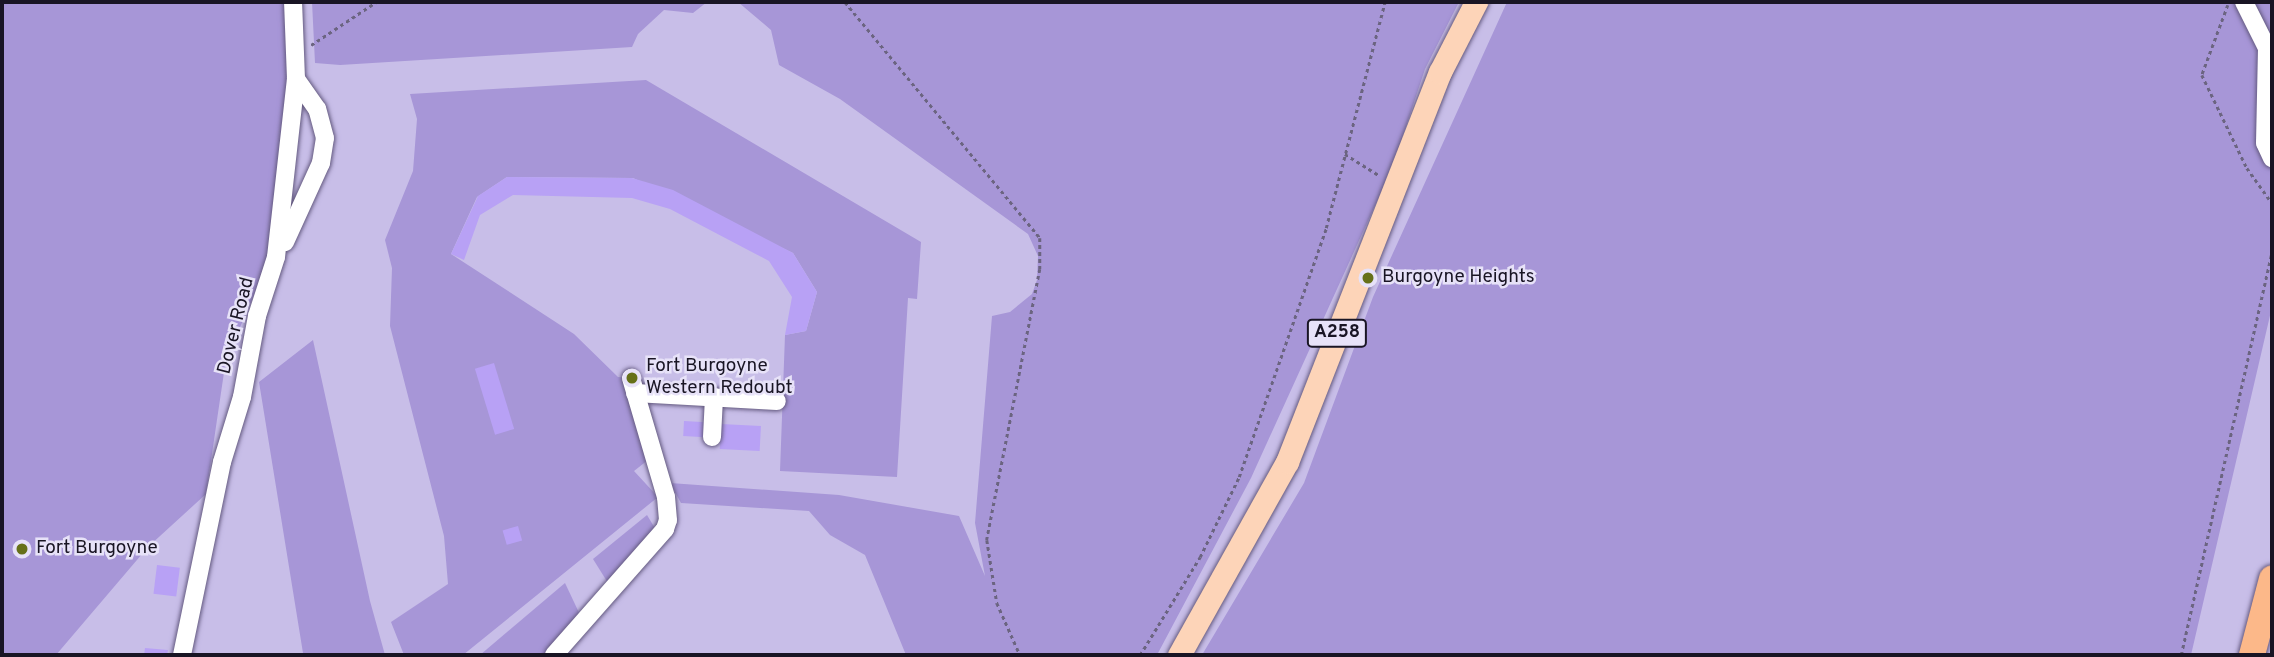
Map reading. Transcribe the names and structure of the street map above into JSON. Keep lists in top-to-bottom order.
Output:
{
  "streets": {
    "main road": ["A258"],
    "street": ["Dover Road"]
  },
  "places": ["Burgoyne Heights", "Fort Burgoyne Western Redoubt", "Fort Burgoyne"]
}
